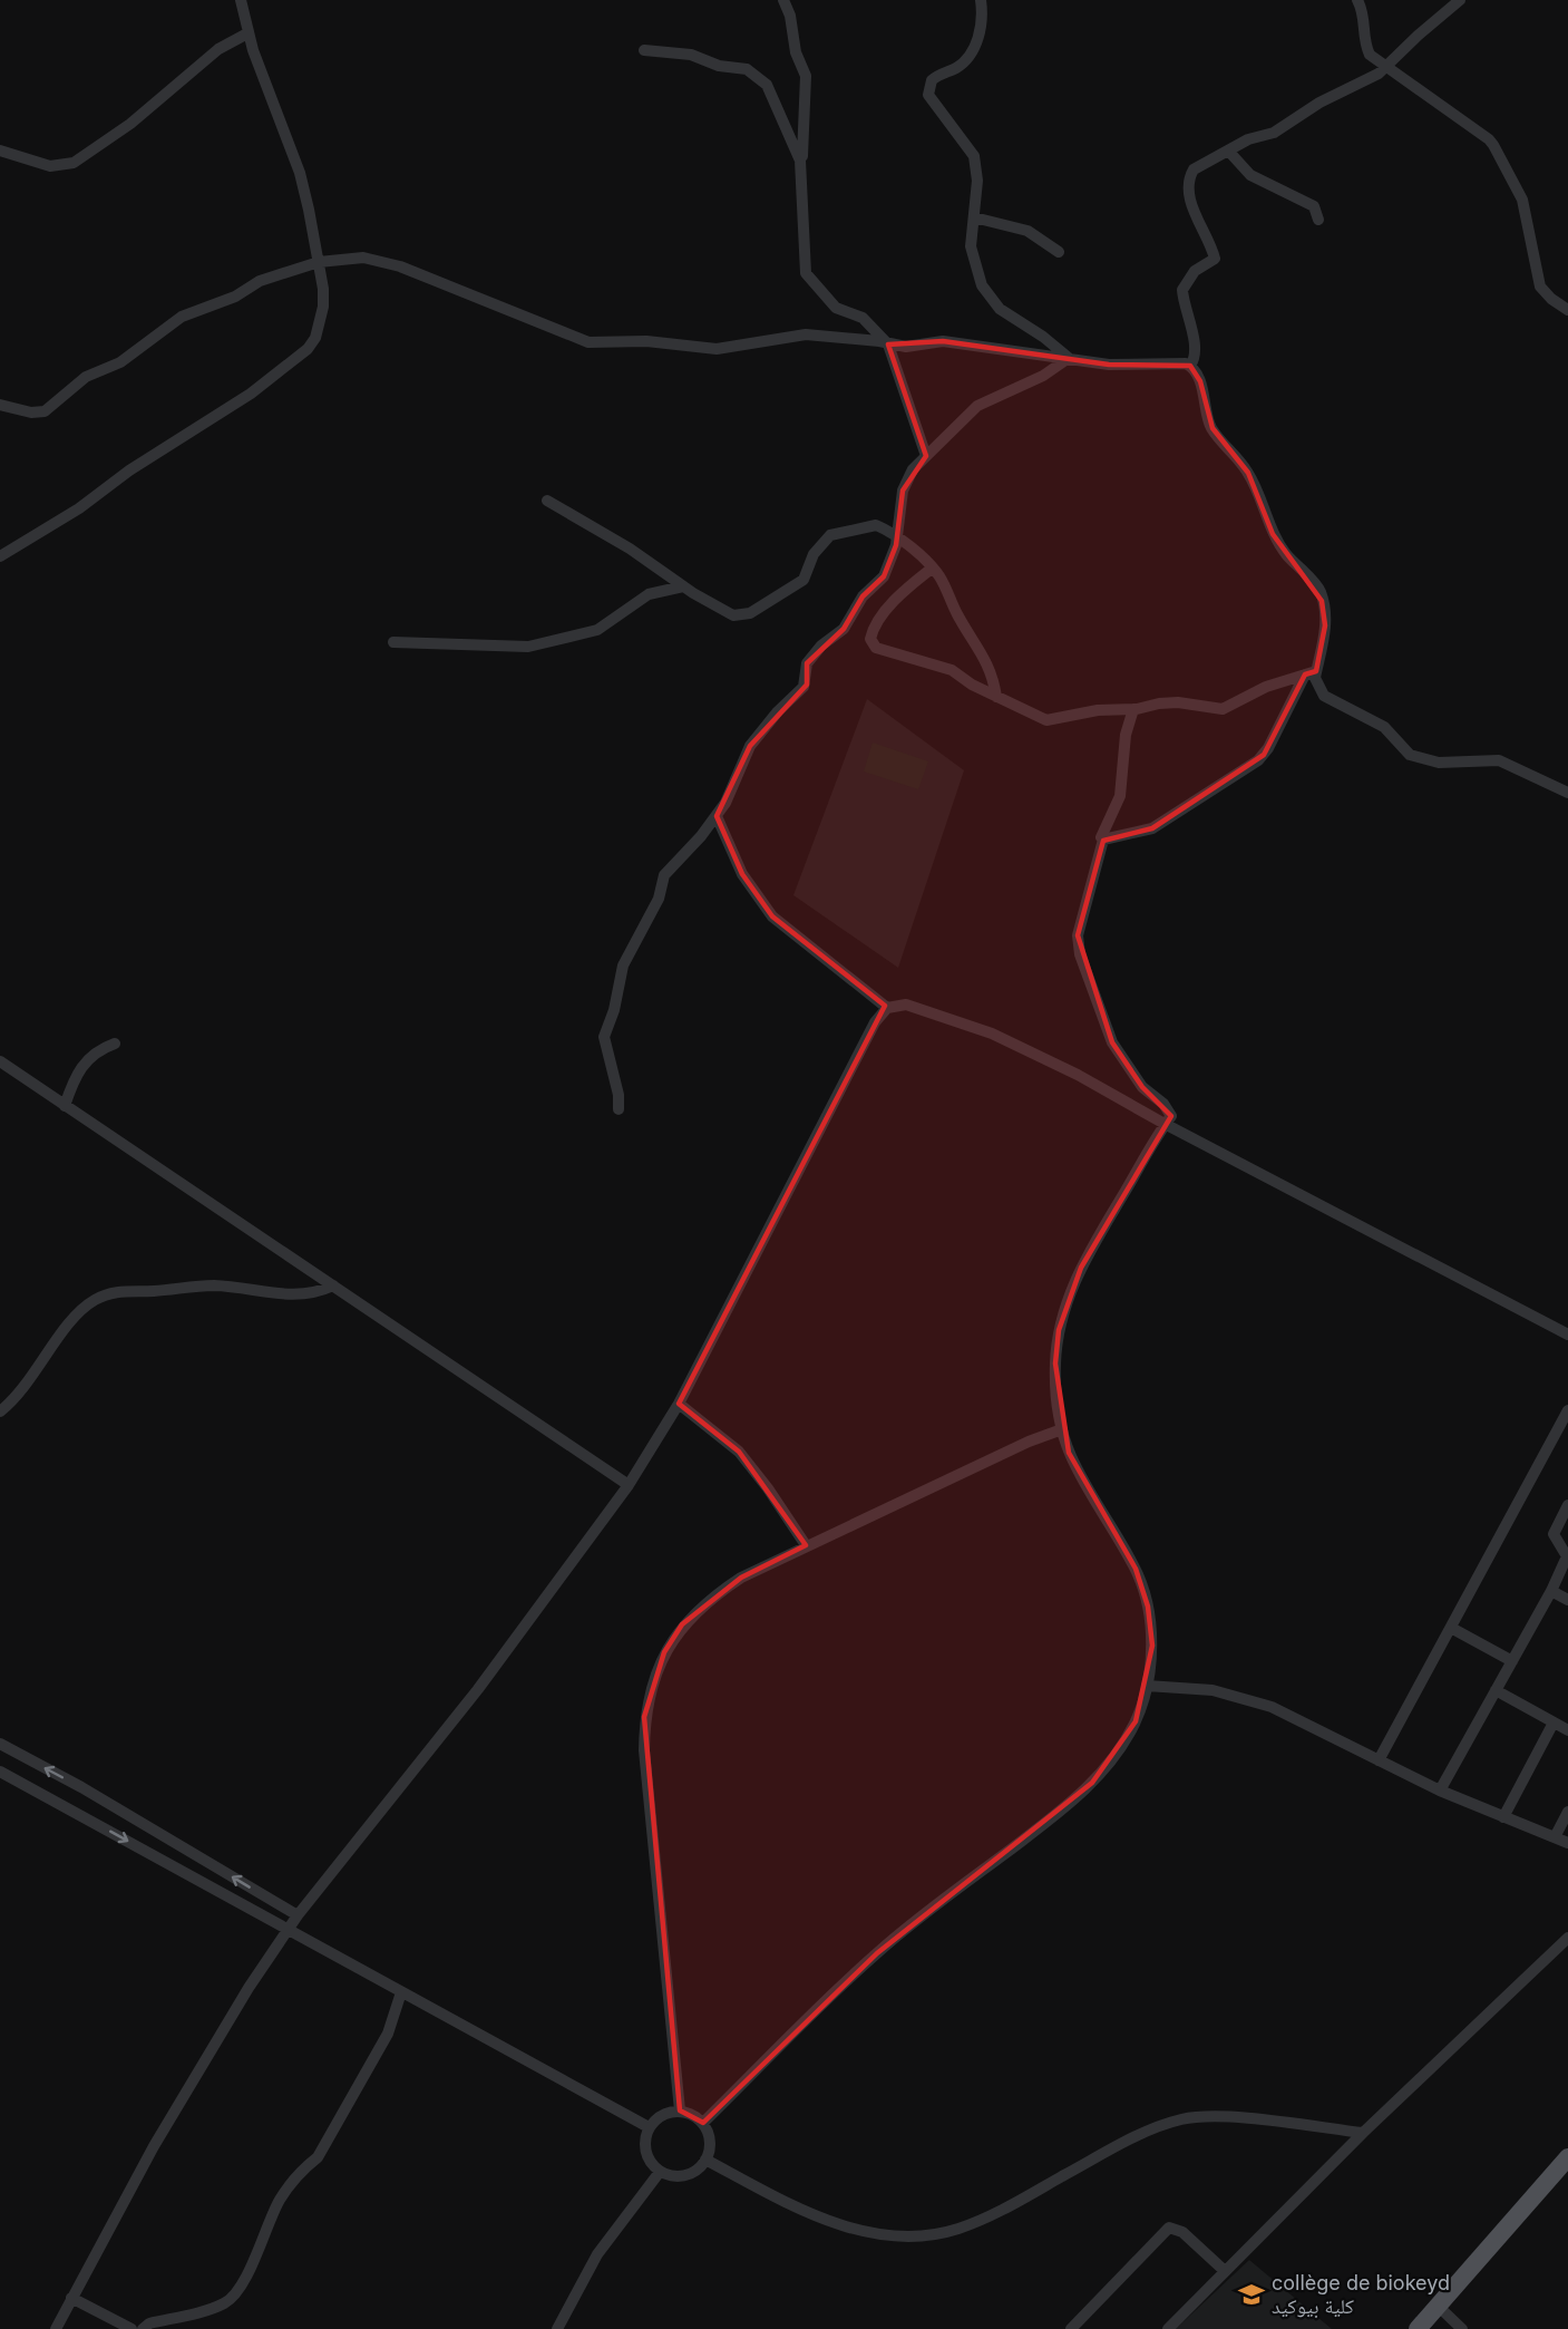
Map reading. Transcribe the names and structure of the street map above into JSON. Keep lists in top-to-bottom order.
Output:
{
  "places": {
    "school or university": ["collège de biokeyd كلية بيوكيد"]
  }
}
